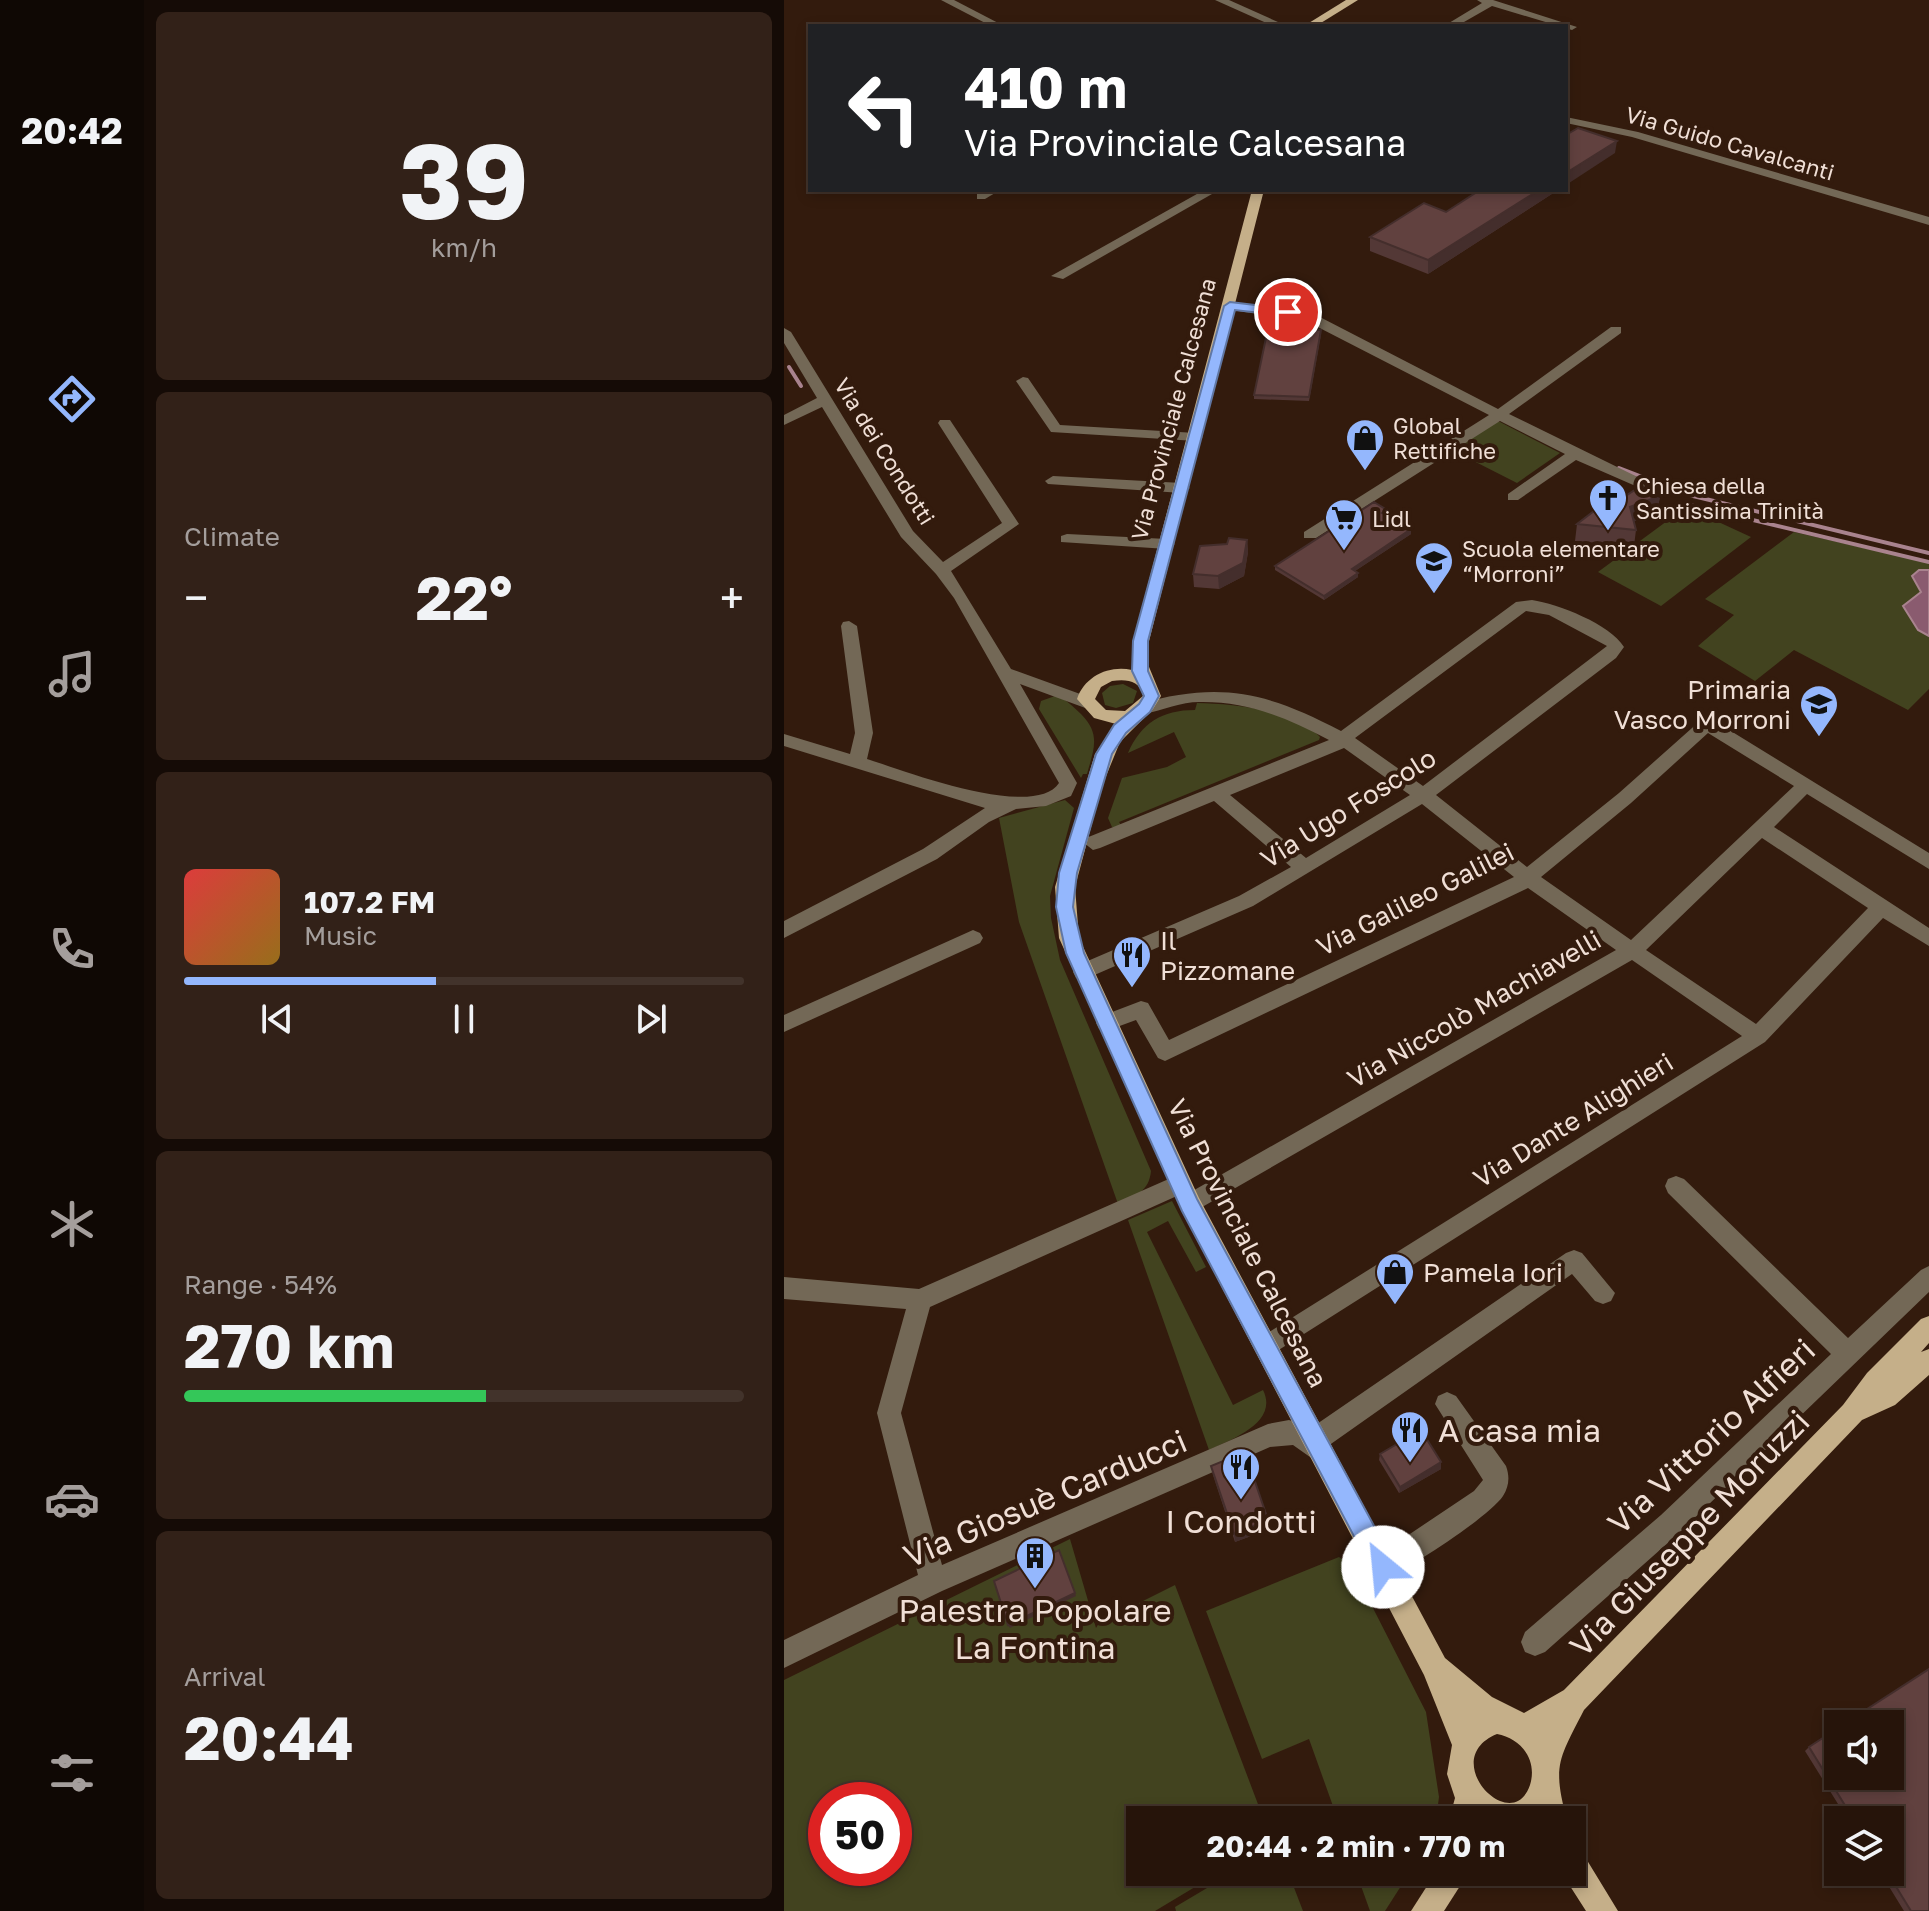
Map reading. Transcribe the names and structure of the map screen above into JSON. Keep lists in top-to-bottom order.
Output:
{
  "streets": {
    "main road": ["Via Provinciale Calcesana", "Via Giuseppe Moruzzi"],
    "street": [
      "Via Guido Cavalcanti",
      "Via dei Condotti",
      "Via Ugo Foscolo",
      "Via Galileo Galilei",
      "Via Niccolò Machiavelli",
      "Via Dante Alighieri",
      "Via Vittorio Alfieri",
      "Via Giosuè Carducci"
    ]
  },
  "crossings": [
    ["Via Provinciale Calcesana", "Via Ugo Foscolo"],
    ["Via Provinciale Calcesana", "Via Galileo Galilei"],
    ["Via Provinciale Calcesana", "Via Niccolò Machiavelli"],
    ["Via Provinciale Calcesana", "Via Dante Alighieri"],
    ["Via Provinciale Calcesana", "Via Giosuè Carducci"]
  ],
  "places": {
    "shop": ["Global Rettifiche", "Pamela Iori"],
    "church": ["Chiesa della Santissima Trinità"],
    "supermarket": ["Lidl"],
    "school or university": ["Scuola elementare “Morroni”", "Primaria Vasco Morroni"],
    "restaurant": ["Il Pizzomane", "A casa mia", "I Condotti"],
    "building": ["Palestra Popolare La Fontina"]
  },
  "page": {
    "tabs": "20:42",
    "tile": [
      ["39", "km/h"],
      "Climate",
      ["Range · 54%", "270 km"],
      ["Arrival", "20:44"]
    ],
    "turn": ["410 m", "Via Provinciale Calcesana"],
    "heat": ["−", "22°", "+"],
    "song": ["107.2 FM", "Music"],
    "limit": "50",
    "trip": "20:44 · 2 min · 770 m"
  }
}
